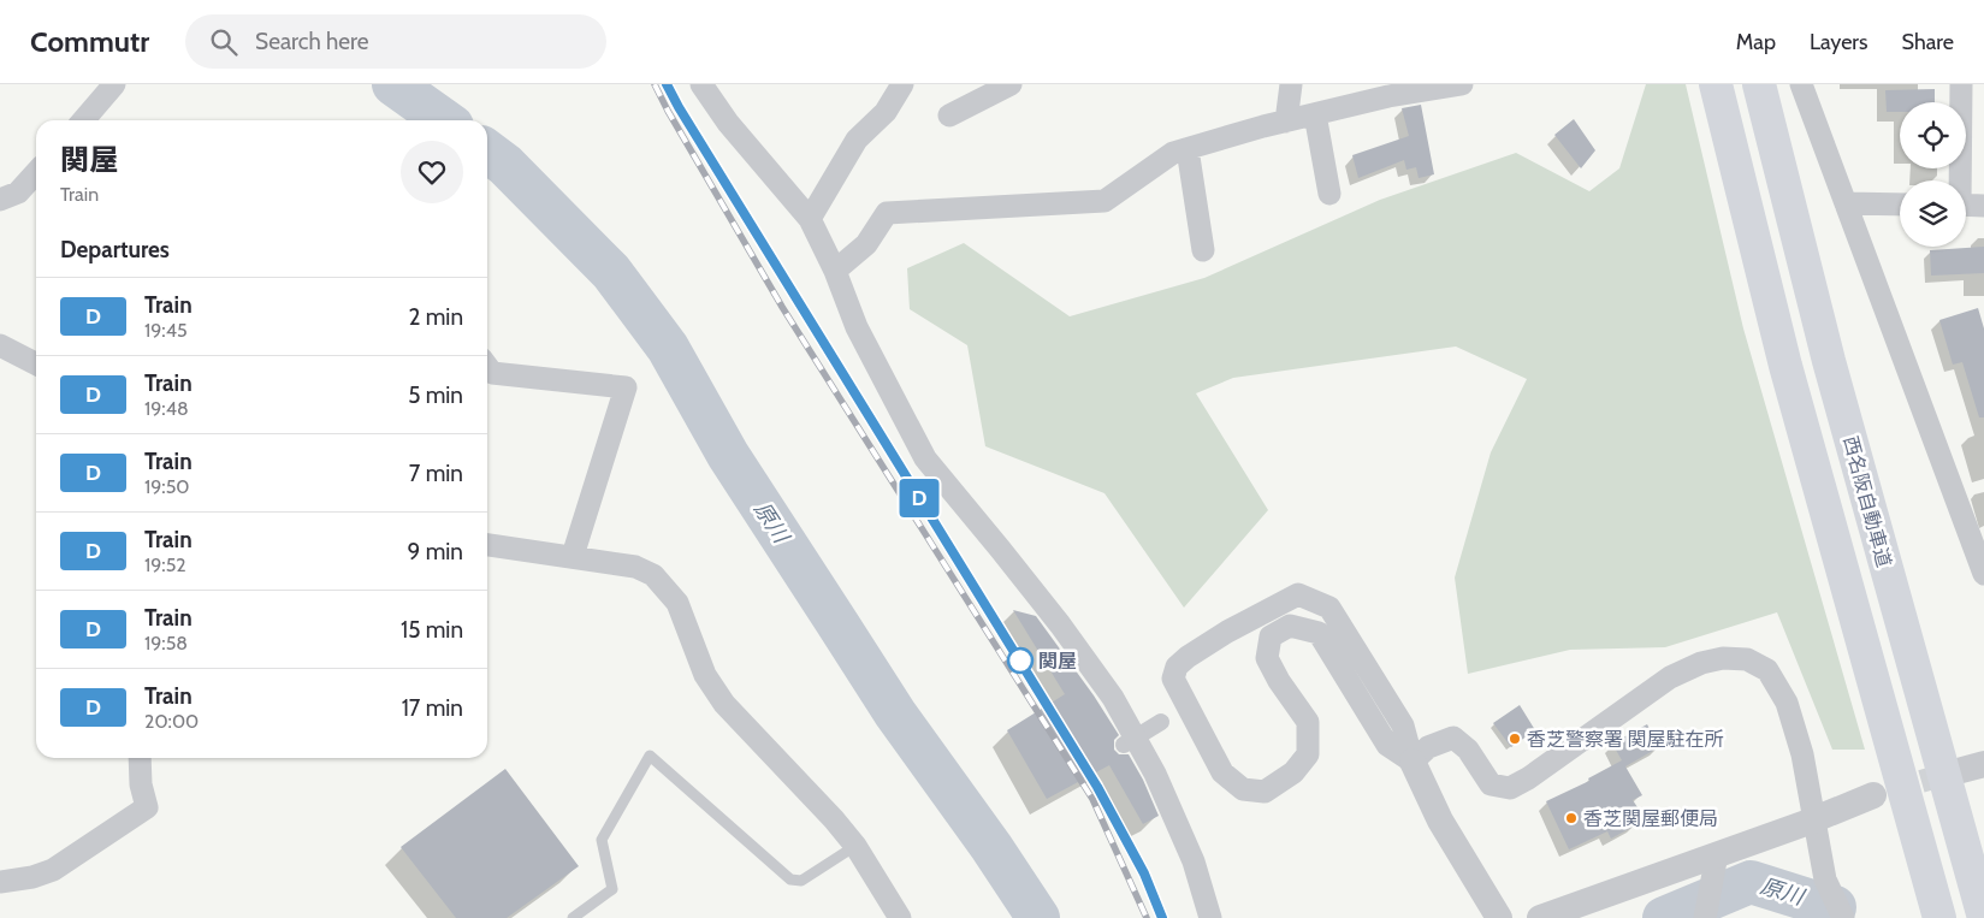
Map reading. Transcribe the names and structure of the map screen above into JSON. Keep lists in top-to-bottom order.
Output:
{
  "streets": {
    "highway": ["西名阪自動車道"]
  },
  "water": ["原川"],
  "places": ["関屋", "香芝警察署 関屋駐在所", "香芝関屋郵便局"],
  "page": {
    "header": "Commutr",
    "search": "Search here",
    "nav": ["Map", "Layers", "Share"],
    "on_map": "D",
    "heading": [
      ["関屋", "Train"],
      "Departures"
    ],
    "list": [
      {
        "mark": "D",
        "name": "Train",
        "note": "19:45",
        "value": "2 min"
      },
      {
        "mark": "D",
        "name": "Train",
        "note": "19:48",
        "value": "5 min"
      },
      {
        "mark": "D",
        "name": "Train",
        "note": "19:50",
        "value": "7 min"
      },
      {
        "mark": "D",
        "name": "Train",
        "note": "19:52",
        "value": "9 min"
      },
      {
        "mark": "D",
        "name": "Train",
        "note": "19:58",
        "value": "15 min"
      },
      {
        "mark": "D",
        "name": "Train",
        "note": "20:00",
        "value": "17 min"
      }
    ]
  }
}
